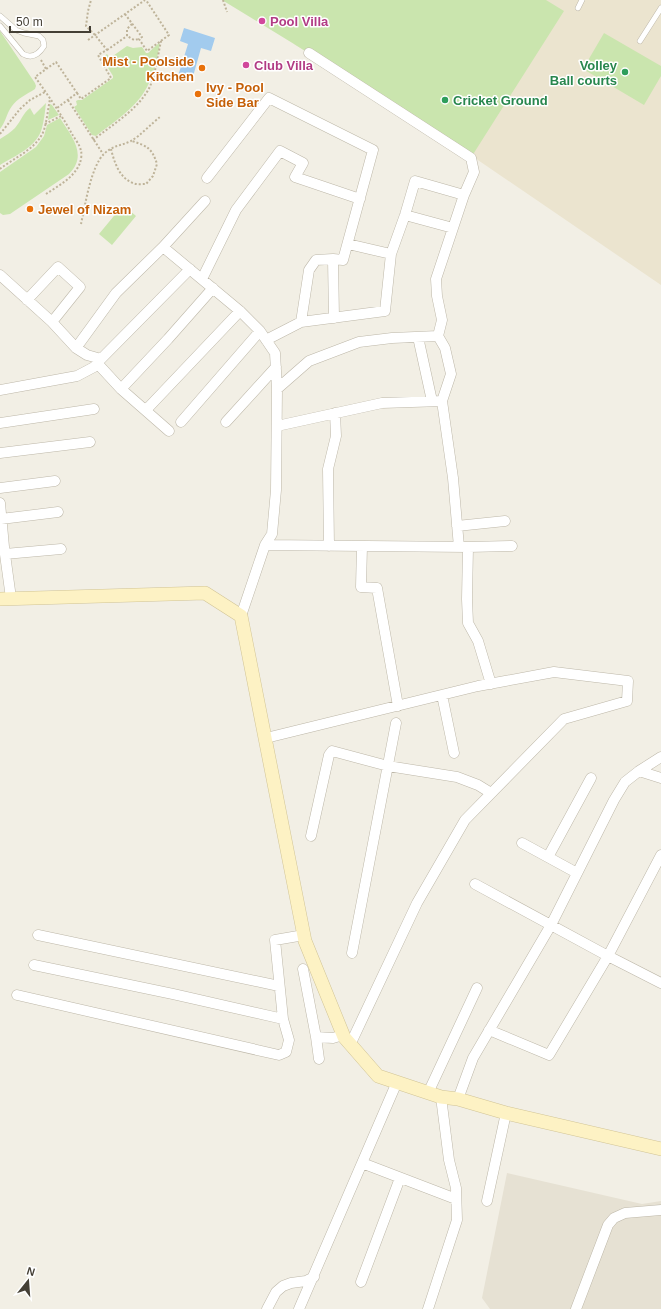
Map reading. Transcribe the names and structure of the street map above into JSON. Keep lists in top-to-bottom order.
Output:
{
  "places": [
    "Pool Villa",
    "Club Villa",
    "Mist - Poolside Kitchen",
    "Volley Ball courts",
    "Ivy - Pool Side Bar",
    "Cricket Ground",
    "Jewel of Nizam"
  ],
  "scale_bar": "50 m",
  "north": "top"
}
